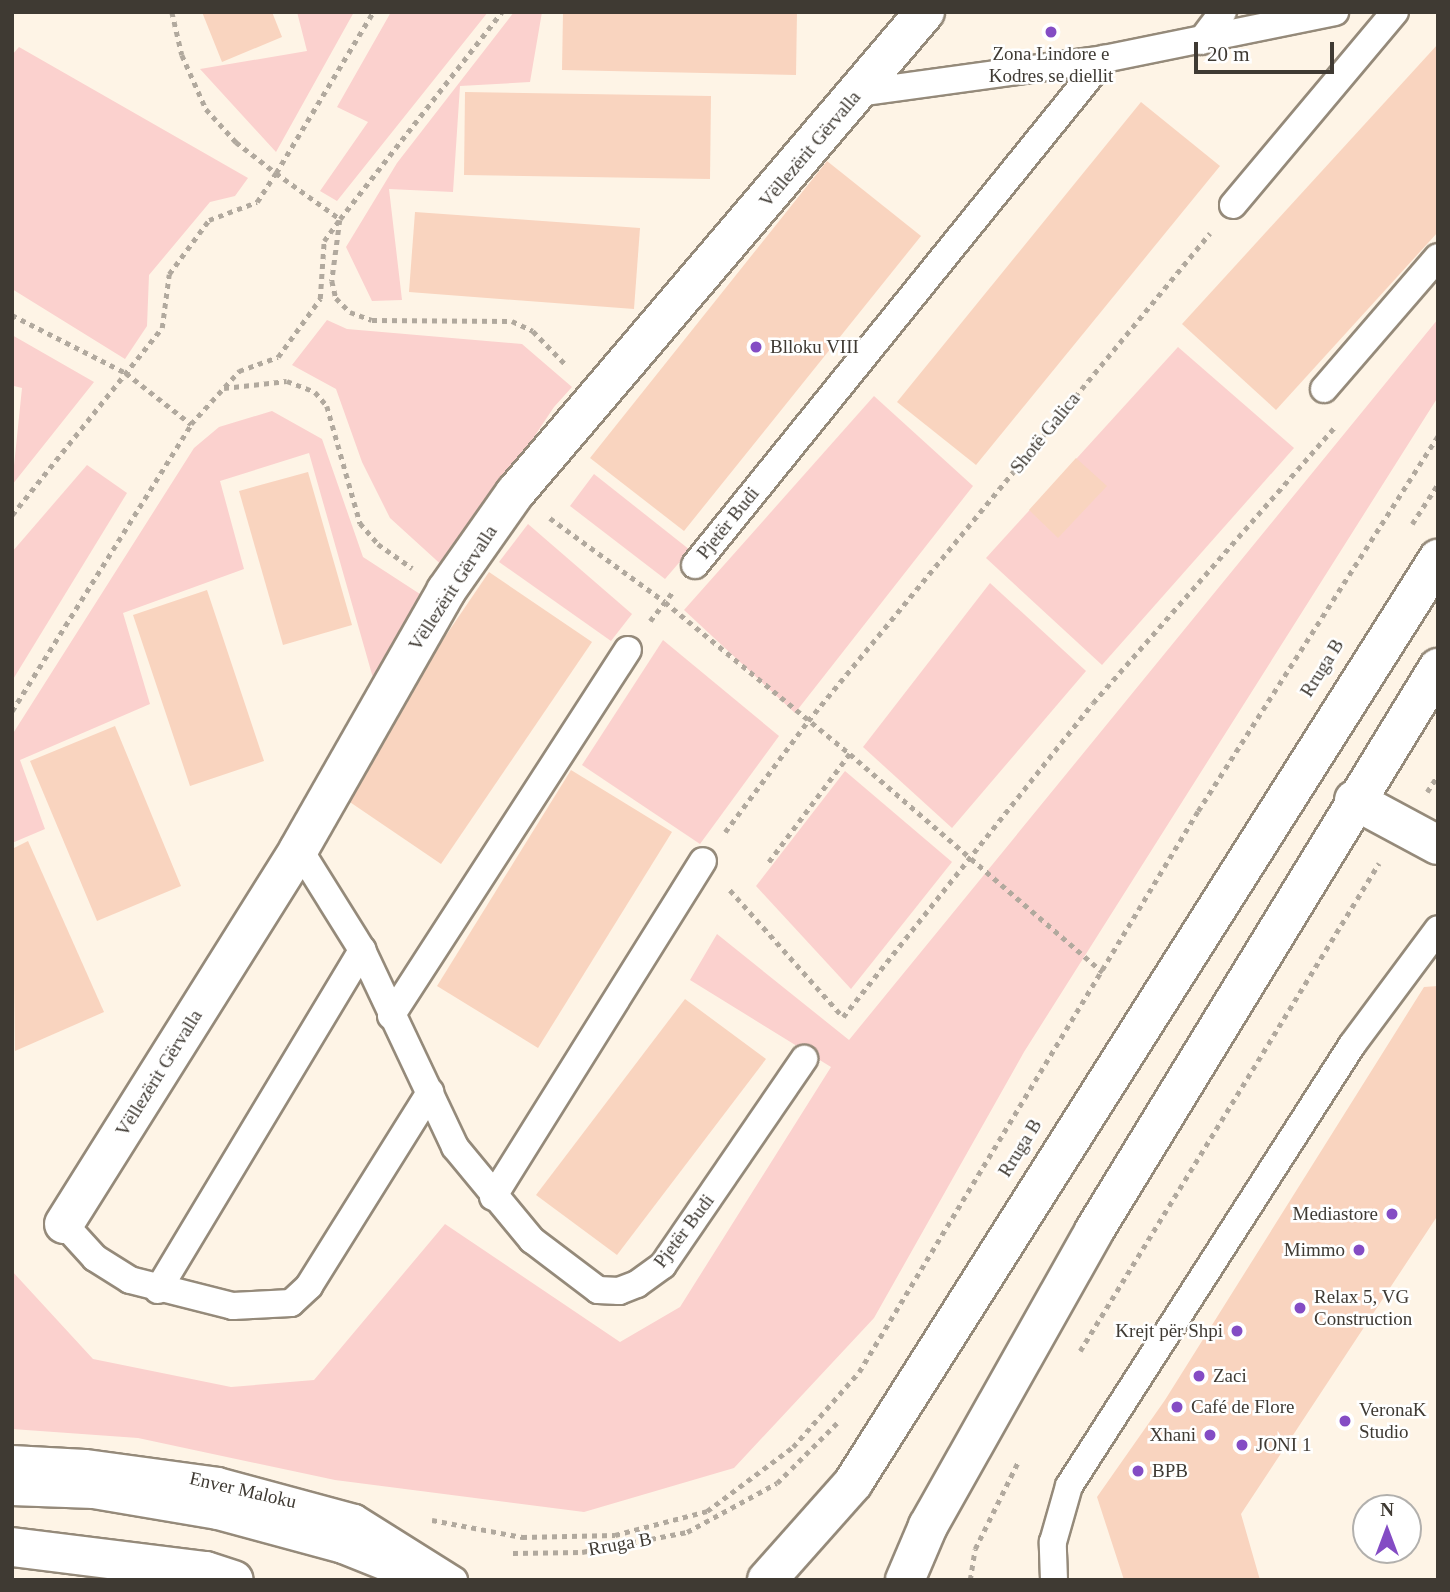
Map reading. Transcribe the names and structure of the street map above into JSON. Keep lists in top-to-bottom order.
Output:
{
  "streets": {
    "main road": ["Vëllezërit Gërvalla", "Rruga B", "Enver Maloku"],
    "lane": ["Pjetër Budi"],
    "path": ["Shotë Galica"]
  },
  "crossings": [
    ["Vëllezërit Gërvalla", "Pjetër Budi"]
  ],
  "places": [
    "Zona Lindore e Kodres se diellit",
    "Blloku VIII",
    "Mediastore",
    "Mimmo",
    "Relax 5, VG Construction",
    "Krejt për Shpi",
    "Zaci",
    "Café de Flore",
    "VeronaK Studio",
    "Xhani",
    "JONI 1",
    "BPB"
  ],
  "scale_bar": "20 m",
  "north": "top"
}
